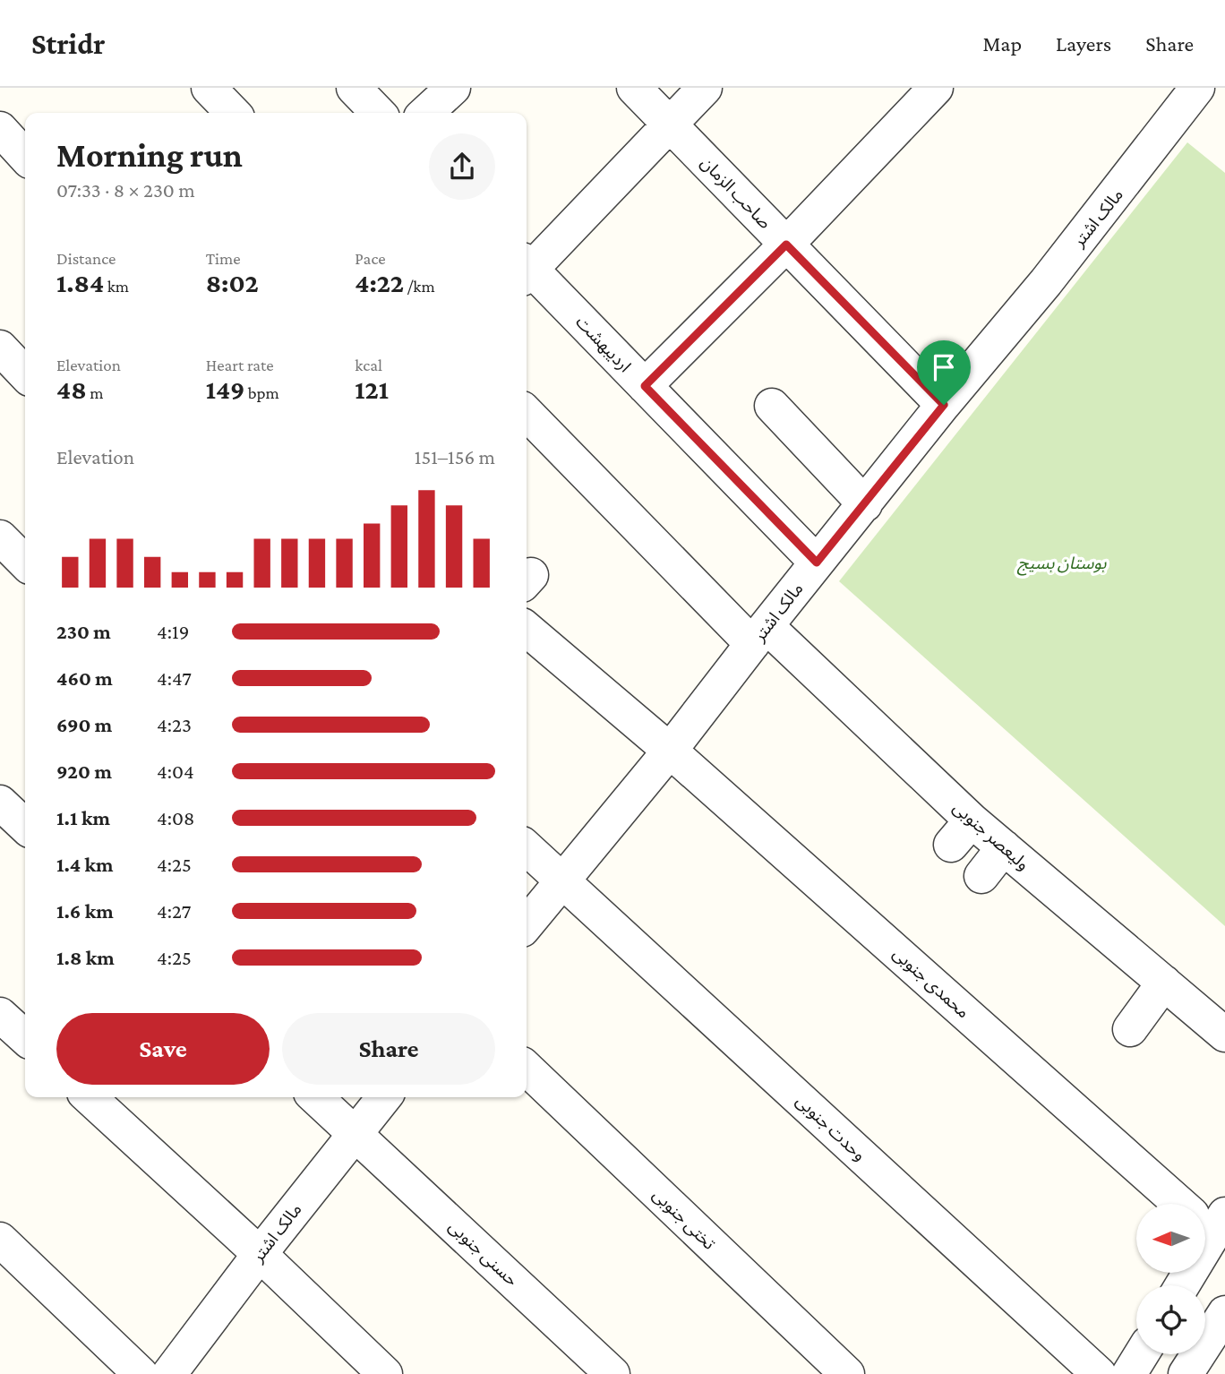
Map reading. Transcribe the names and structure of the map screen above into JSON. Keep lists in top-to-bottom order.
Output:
{
  "streets": {
    "street": [
      "صاحب الزمان",
      "مالک اشتر",
      "اردیبهشت",
      "ولیعصر جنوبی",
      "محمدی جنوبی",
      "وحدت جنوبی",
      "تختی جنوبی",
      "حسنی جنوبی"
    ]
  },
  "crossings": [
    ["صاحب الزمان", "مالک اشتر"],
    ["مالک اشتر", "اردیبهشت"],
    ["مالک اشتر", "ولیعصر جنوبی"],
    ["مالک اشتر", "محمدی جنوبی"],
    ["مالک اشتر", "وحدت جنوبی"],
    ["مالک اشتر", "حسنی جنوبی"]
  ],
  "parks": ["بوستان بسیج"],
  "north": "left",
  "page": {
    "header": "Stridr",
    "nav": ["Map", "Layers", "Share"],
    "heading": ["Morning run", "07:33 · 8 × 230 m"],
    "stats": [
      ["Distance", "1.84 km"],
      ["Time", "8:02"],
      ["Pace", "4:22 /km"],
      ["Elevation", "48 m"],
      ["Heart rate", "149 bpm"],
      ["kcal", "121"]
    ],
    "chart": ["Elevation", "151–156 m"],
    "list": [
      {
        "name": "230 m",
        "note": "4:19"
      },
      {
        "name": "460 m",
        "note": "4:47"
      },
      {
        "name": "690 m",
        "note": "4:23"
      },
      {
        "name": "920 m",
        "note": "4:04"
      },
      {
        "name": "1.1 km",
        "note": "4:08"
      },
      {
        "name": "1.4 km",
        "note": "4:25"
      },
      {
        "name": "1.6 km",
        "note": "4:27"
      },
      {
        "name": "1.8 km",
        "note": "4:25"
      }
    ],
    "buttons": ["Save", "Share"]
  }
}
